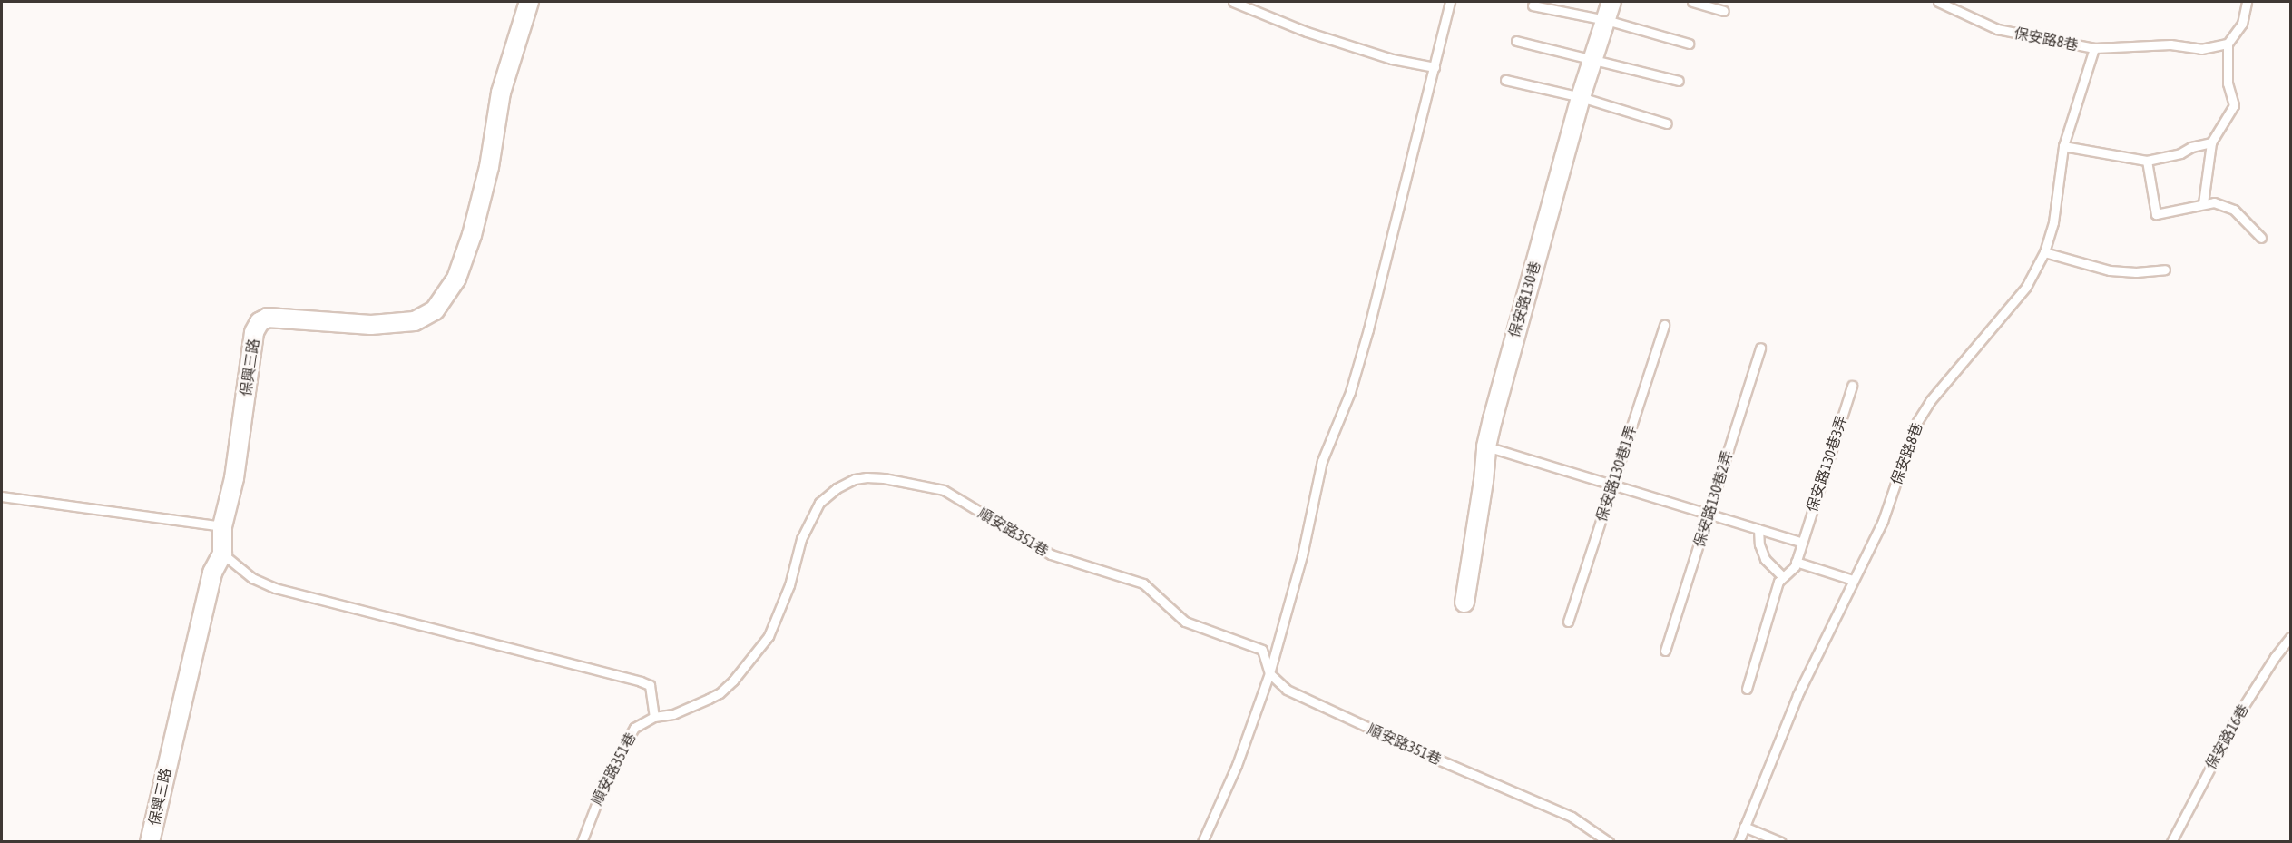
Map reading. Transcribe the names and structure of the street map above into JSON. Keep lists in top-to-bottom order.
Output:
{
  "streets": {
    "street": ["保安路130巷", "保興三路"],
    "lane": [
      "保安路8巷",
      "保安路130巷3弄",
      "保安路130巷1弄",
      "保安路130巷2弄",
      "順安路351巷",
      "保安路16巷"
    ]
  }
}
